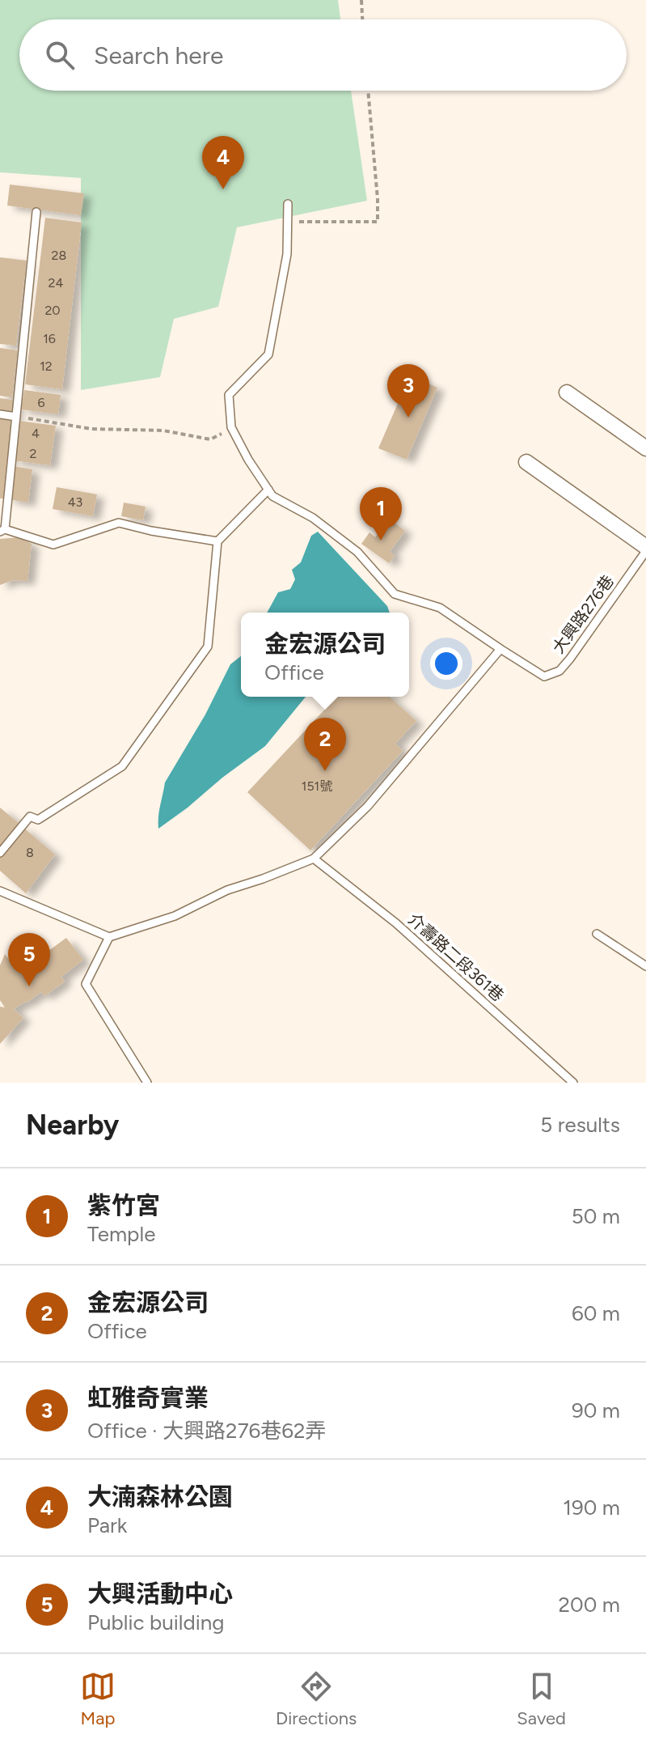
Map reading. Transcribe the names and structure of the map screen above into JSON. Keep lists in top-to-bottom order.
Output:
{
  "streets": {
    "lane": ["大興路276巷", "介壽路二段361巷"]
  },
  "house_numbers": [
    "28",
    "24",
    "20",
    "16",
    "12",
    "6",
    "4",
    "2",
    "43",
    "151號",
    "8"
  ],
  "page": {
    "search": "Search here",
    "pins": [
      "4",
      "3",
      "1",
      "2",
      "5"
    ],
    "popup": ["金宏源公司", "Office"],
    "heading": ["Nearby", "5 results"],
    "list": [
      {
        "mark": "1",
        "name": "紫竹宮",
        "note": "Temple",
        "value": "50 m"
      },
      {
        "mark": "2",
        "name": "金宏源公司",
        "note": "Office",
        "value": "60 m"
      },
      {
        "mark": "3",
        "name": "虹雅奇實業",
        "note": "Office · 大興路276巷62弄",
        "value": "90 m"
      },
      {
        "mark": "4",
        "name": "大湳森林公園",
        "note": "Park",
        "value": "190 m"
      },
      {
        "mark": "5",
        "name": "大興活動中心",
        "note": "Public building",
        "value": "200 m"
      }
    ],
    "nav": ["Map", "Directions", "Saved"]
  }
}
